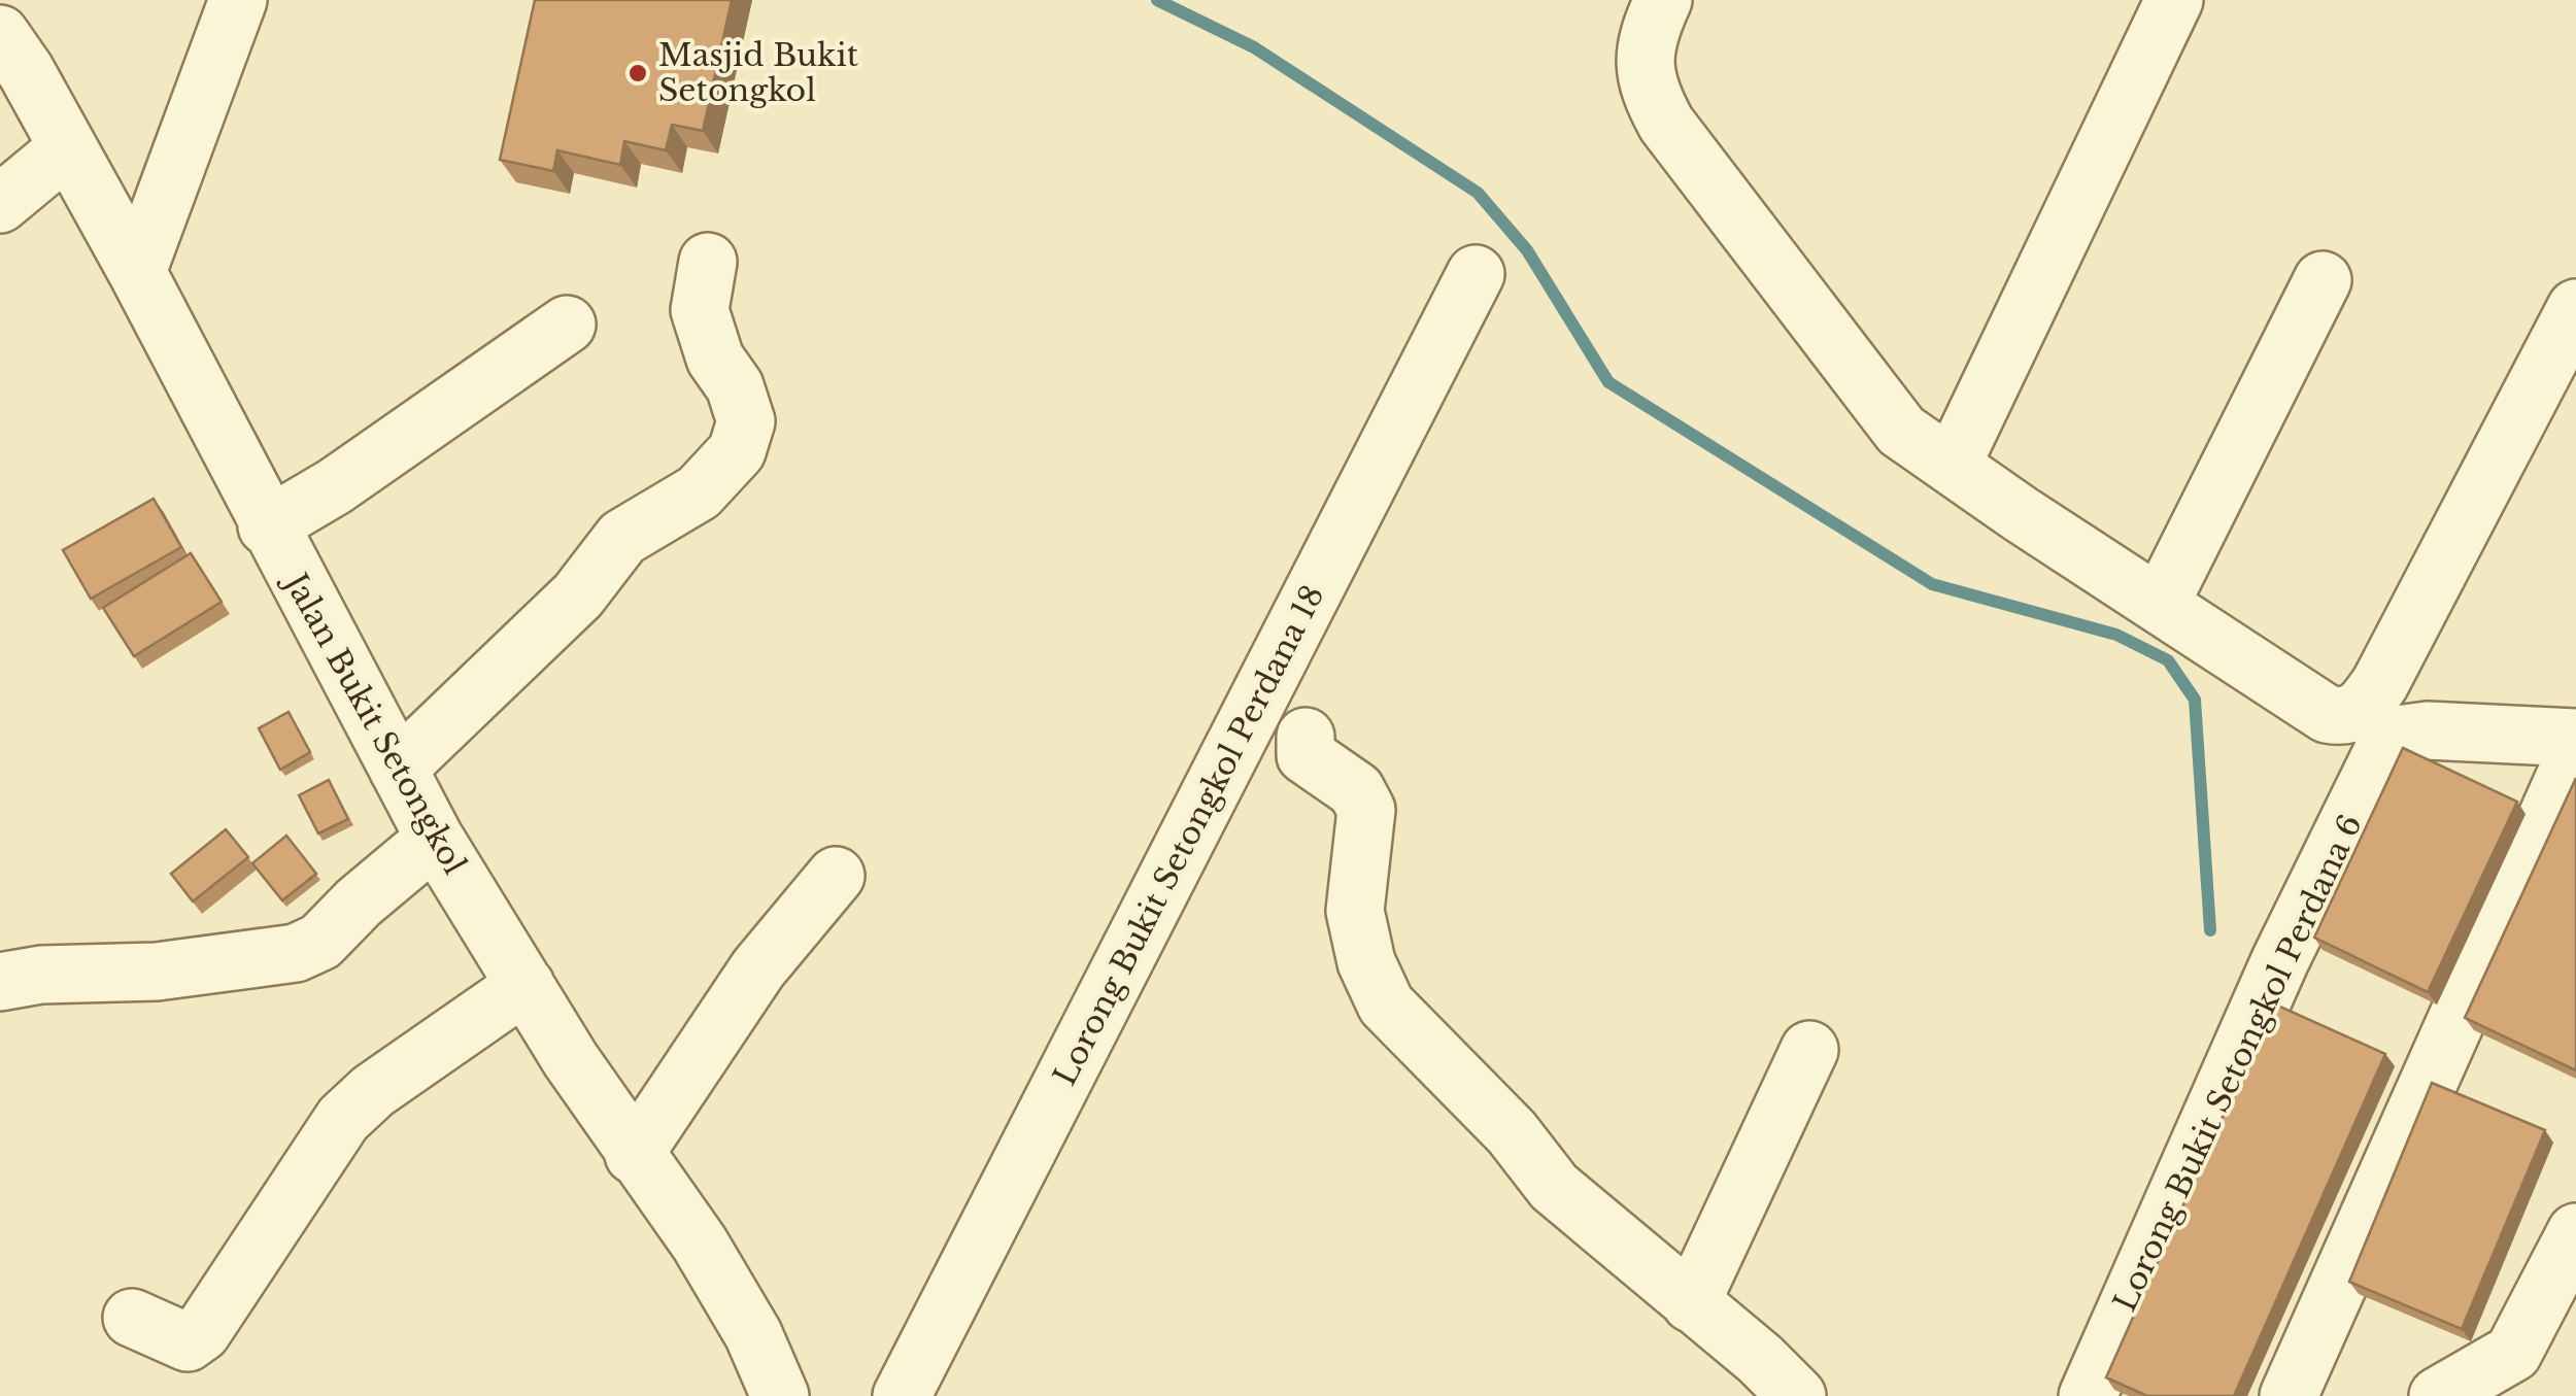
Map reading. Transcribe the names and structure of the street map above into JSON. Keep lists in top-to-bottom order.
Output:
{
  "streets": {
    "street": ["Jalan Bukit Setongkol", "Lorong Bukit Setongkol Perdana 18", "Lorong Bukit Setongkol Perdana 6"]
  },
  "places": ["Masjid Bukit Setongkol"]
}
